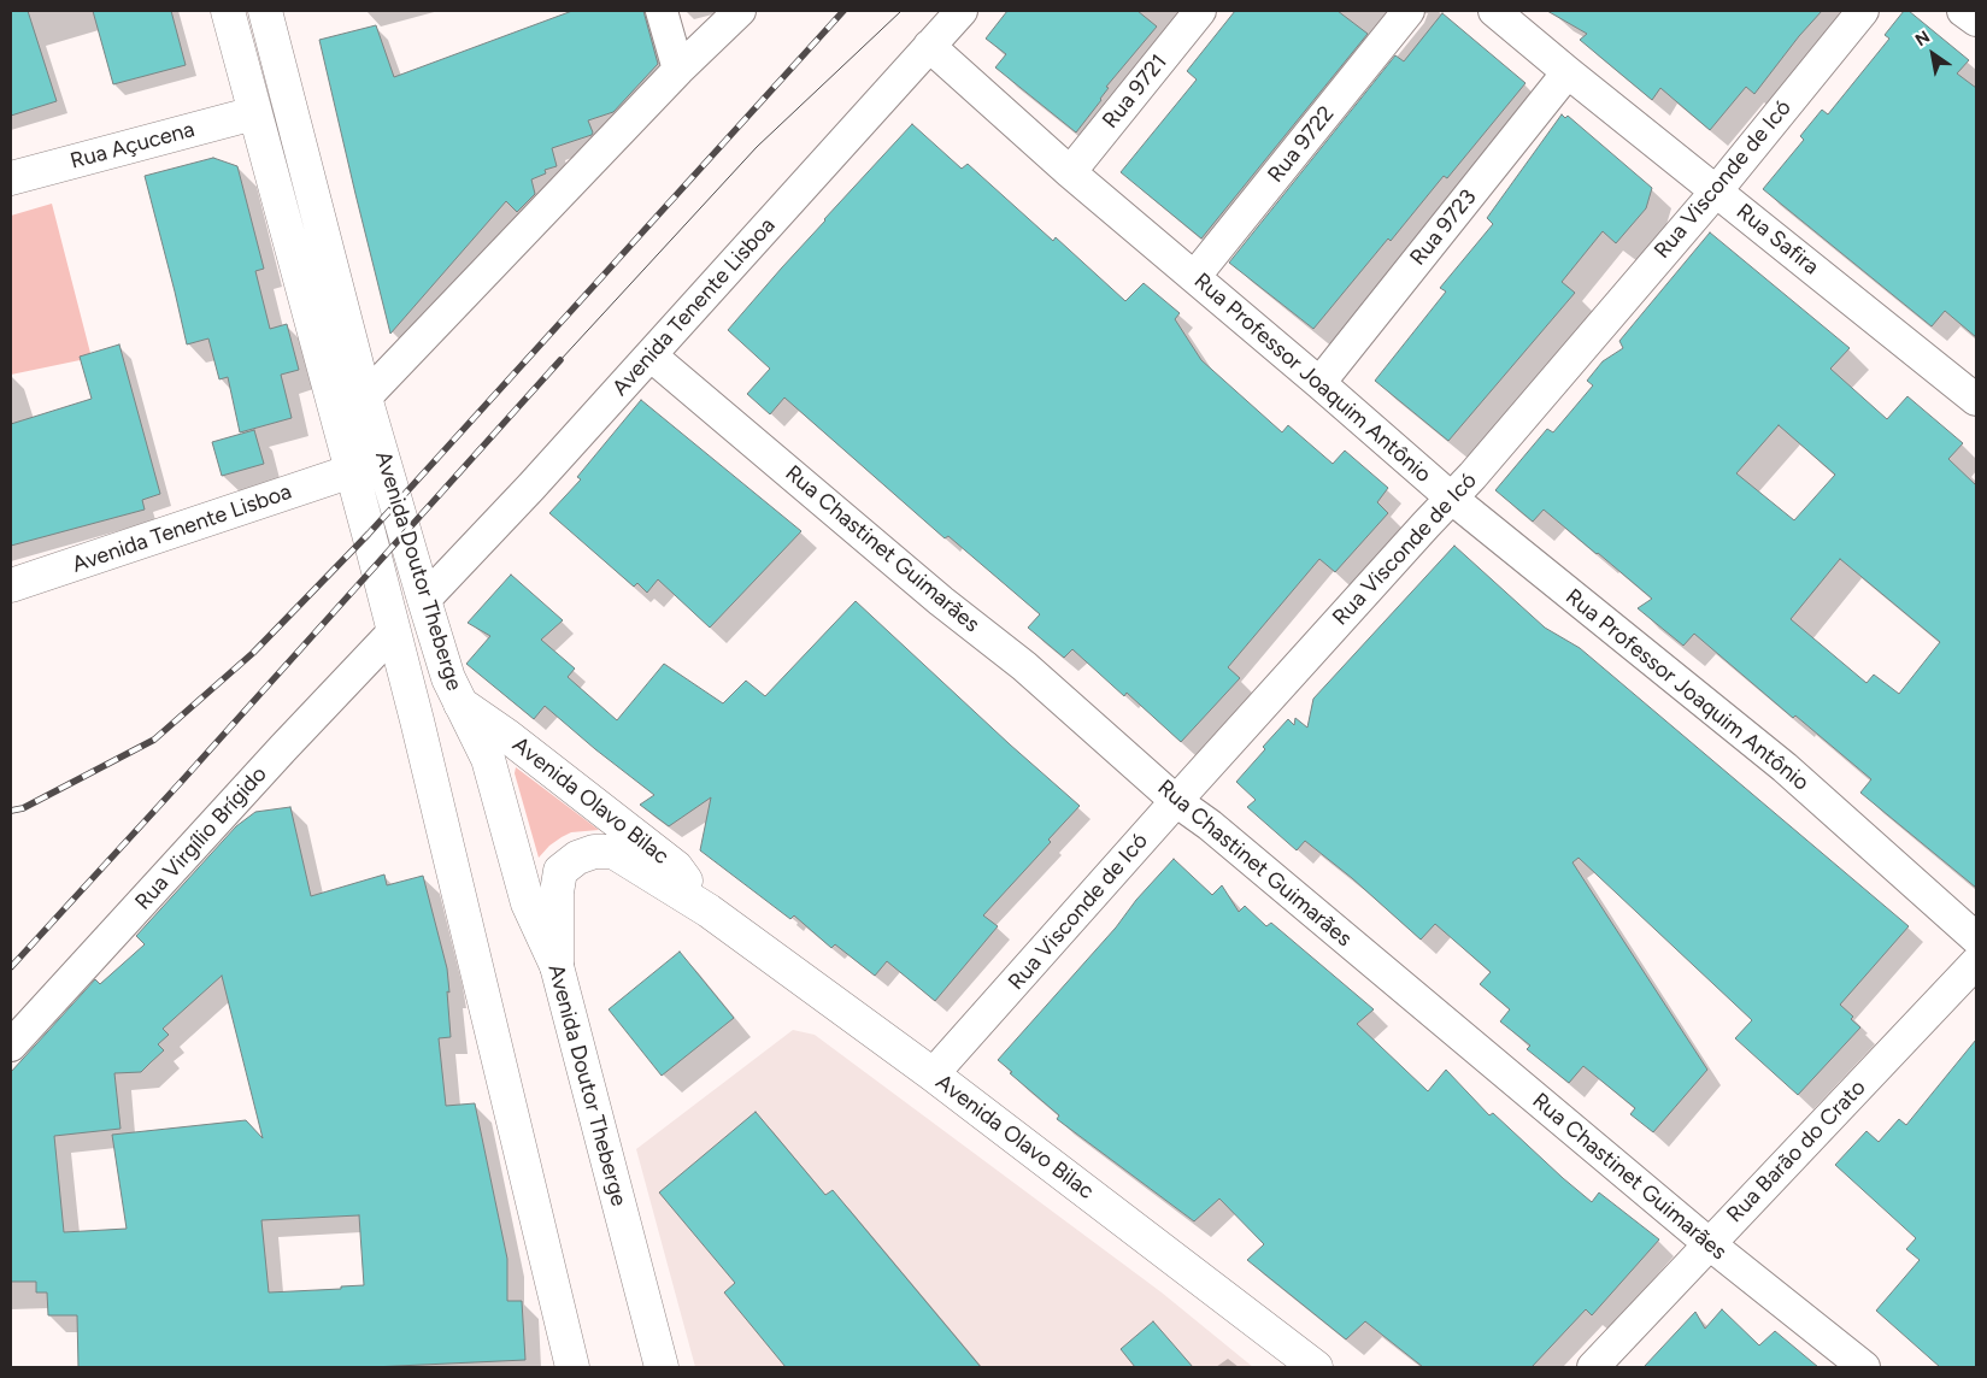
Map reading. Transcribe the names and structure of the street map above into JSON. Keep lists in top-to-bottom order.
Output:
{
  "streets": {
    "main road": [
      "Rua Açucena",
      "Avenida Tenente Lisboa",
      "Avenida Doutor Theberge",
      "Avenida Olavo Bilac"
    ],
    "street": [
      "Rua 9721",
      "Rua 9722",
      "Rua Visconde de Icó",
      "Rua 9723",
      "Rua Safira",
      "Rua Professor Joaquim Antônio",
      "Rua Chastinet Guimarães",
      "Rua Virgílio Brígido",
      "Rua Barão do Crato"
    ]
  },
  "crossings": [
    ["Rua 9721", "Rua Professor Joaquim Antônio"],
    ["Rua 9722", "Rua Professor Joaquim Antônio"],
    ["Rua Açucena", "Avenida Doutor Theberge"],
    ["Rua Visconde de Icó", "Rua Safira"],
    ["Rua Visconde de Icó", "Rua Professor Joaquim Antônio"],
    ["Rua Visconde de Icó", "Rua Chastinet Guimarães"],
    ["Rua Visconde de Icó", "Avenida Olavo Bilac"],
    ["Rua 9723", "Rua Safira"],
    ["Rua 9723", "Rua Professor Joaquim Antônio"],
    ["Avenida Tenente Lisboa", "Rua Professor Joaquim Antônio"],
    ["Avenida Tenente Lisboa", "Rua Chastinet Guimarães"],
    ["Avenida Tenente Lisboa", "Avenida Doutor Theberge"],
    ["Rua Chastinet Guimarães", "Rua Barão do Crato"],
    ["Avenida Doutor Theberge", "Avenida Olavo Bilac"],
    ["Avenida Doutor Theberge", "Rua Virgílio Brígido"]
  ],
  "north": "top left"
}
